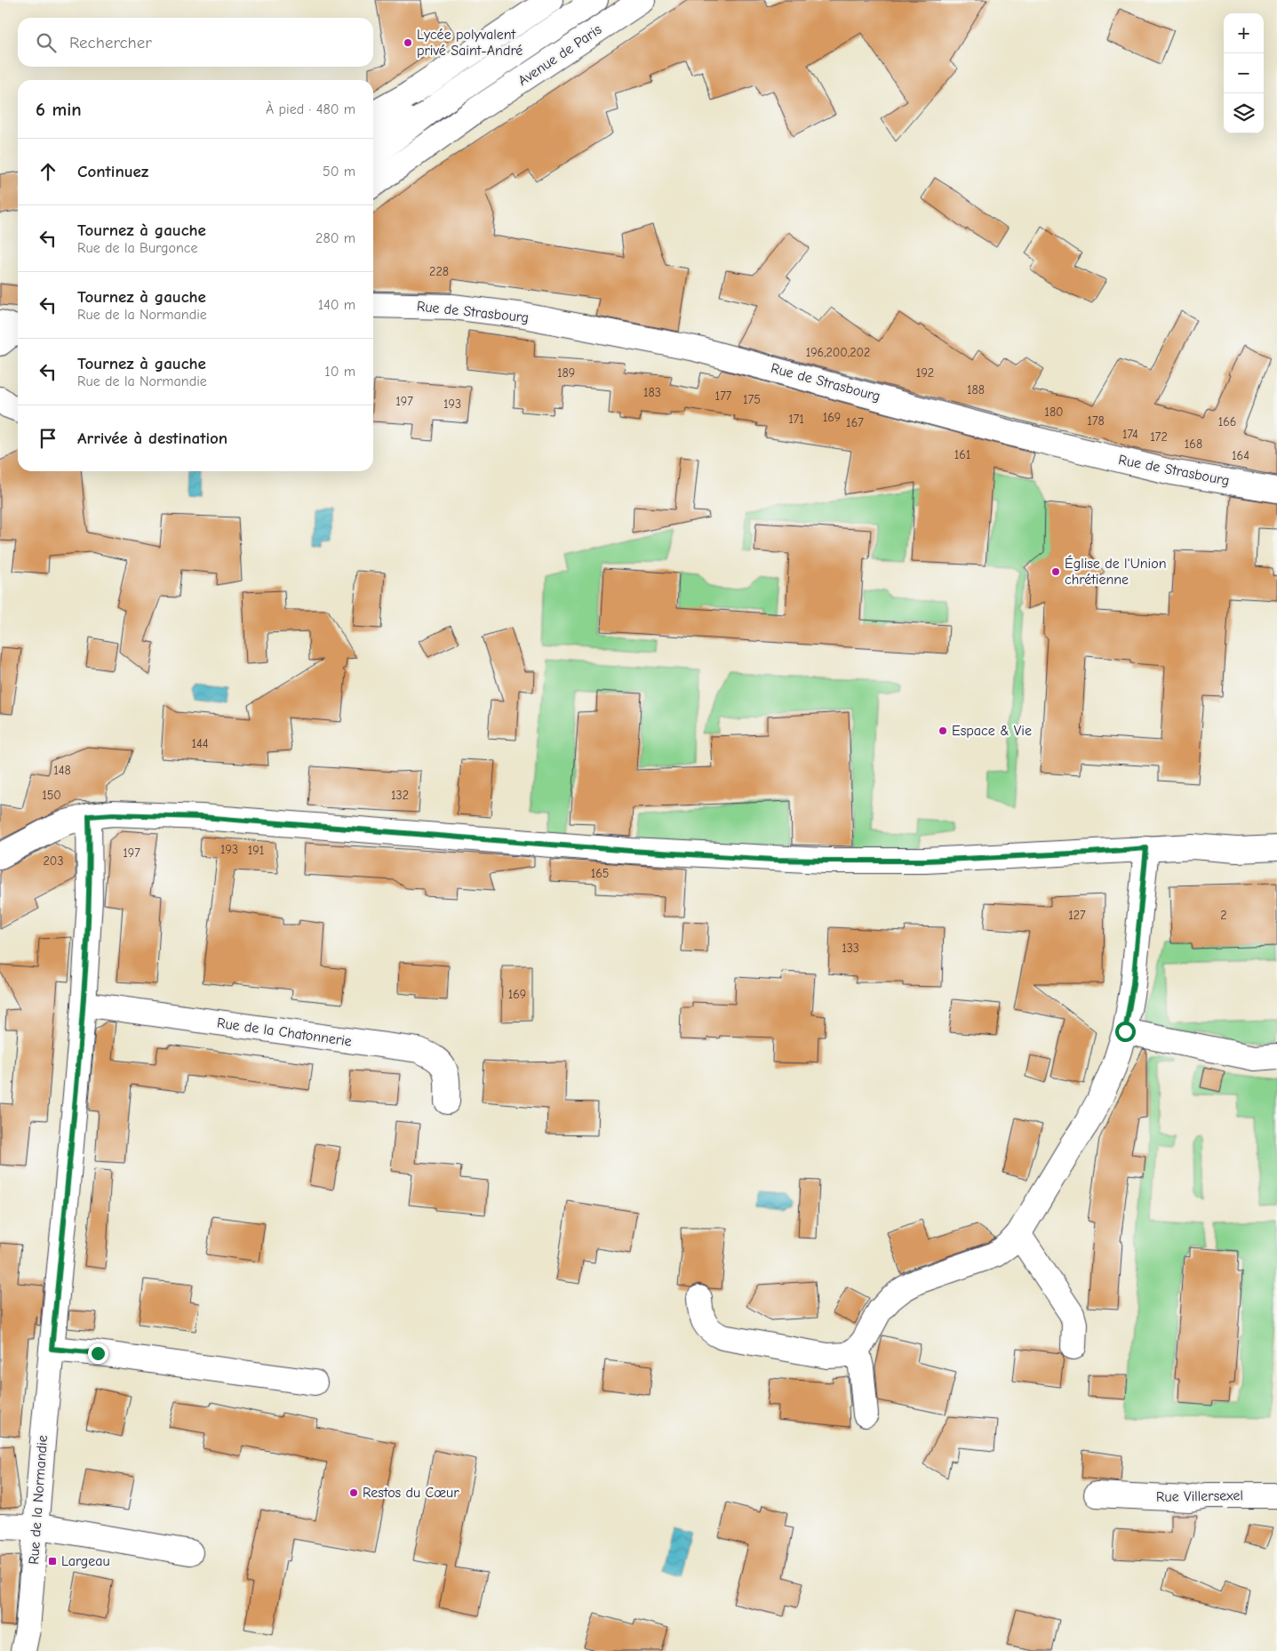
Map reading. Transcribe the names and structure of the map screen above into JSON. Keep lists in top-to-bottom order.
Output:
{
  "streets": {
    "street": [
      "Avenue de Paris",
      "Rue de Strasbourg",
      "Rue de la Chatonnerie",
      "Rue Villersexel",
      "Rue de la Normandie"
    ]
  },
  "crossings": [
    ["Rue de la Chatonnerie", "Rue de la Normandie"]
  ],
  "places": {
    "other": [
      "Lycée polyvalent privé Saint-André",
      "Église de l'Union chrétienne",
      "Espace & Vie",
      "Restos du Cœur"
    ],
    "transit": ["Largeau"]
  },
  "house_numbers": [
    "228",
    "196,200,202",
    "189",
    "192",
    "188",
    "183",
    "177",
    "175",
    "197",
    "193",
    "180",
    "169",
    "171",
    "178",
    "166",
    "167",
    "174",
    "172",
    "168",
    "161",
    "164",
    "144",
    "148",
    "150",
    "132",
    "193",
    "191",
    "197",
    "203",
    "165",
    "127",
    "2",
    "133",
    "169"
  ],
  "page": {
    "map_buttons": ["+", "−"],
    "search": "Rechercher",
    "heading": ["6 min", "À pied · 480 m"],
    "list": [
      ["Continuez", "50 m"],
      ["Tournez à gauche", "Rue de la Burgonce", "280 m"],
      ["Tournez à gauche", "Rue de la Normandie", "140 m"],
      ["Tournez à gauche", "Rue de la Normandie", "10 m"],
      "Arrivée à destination"
    ]
  }
}
